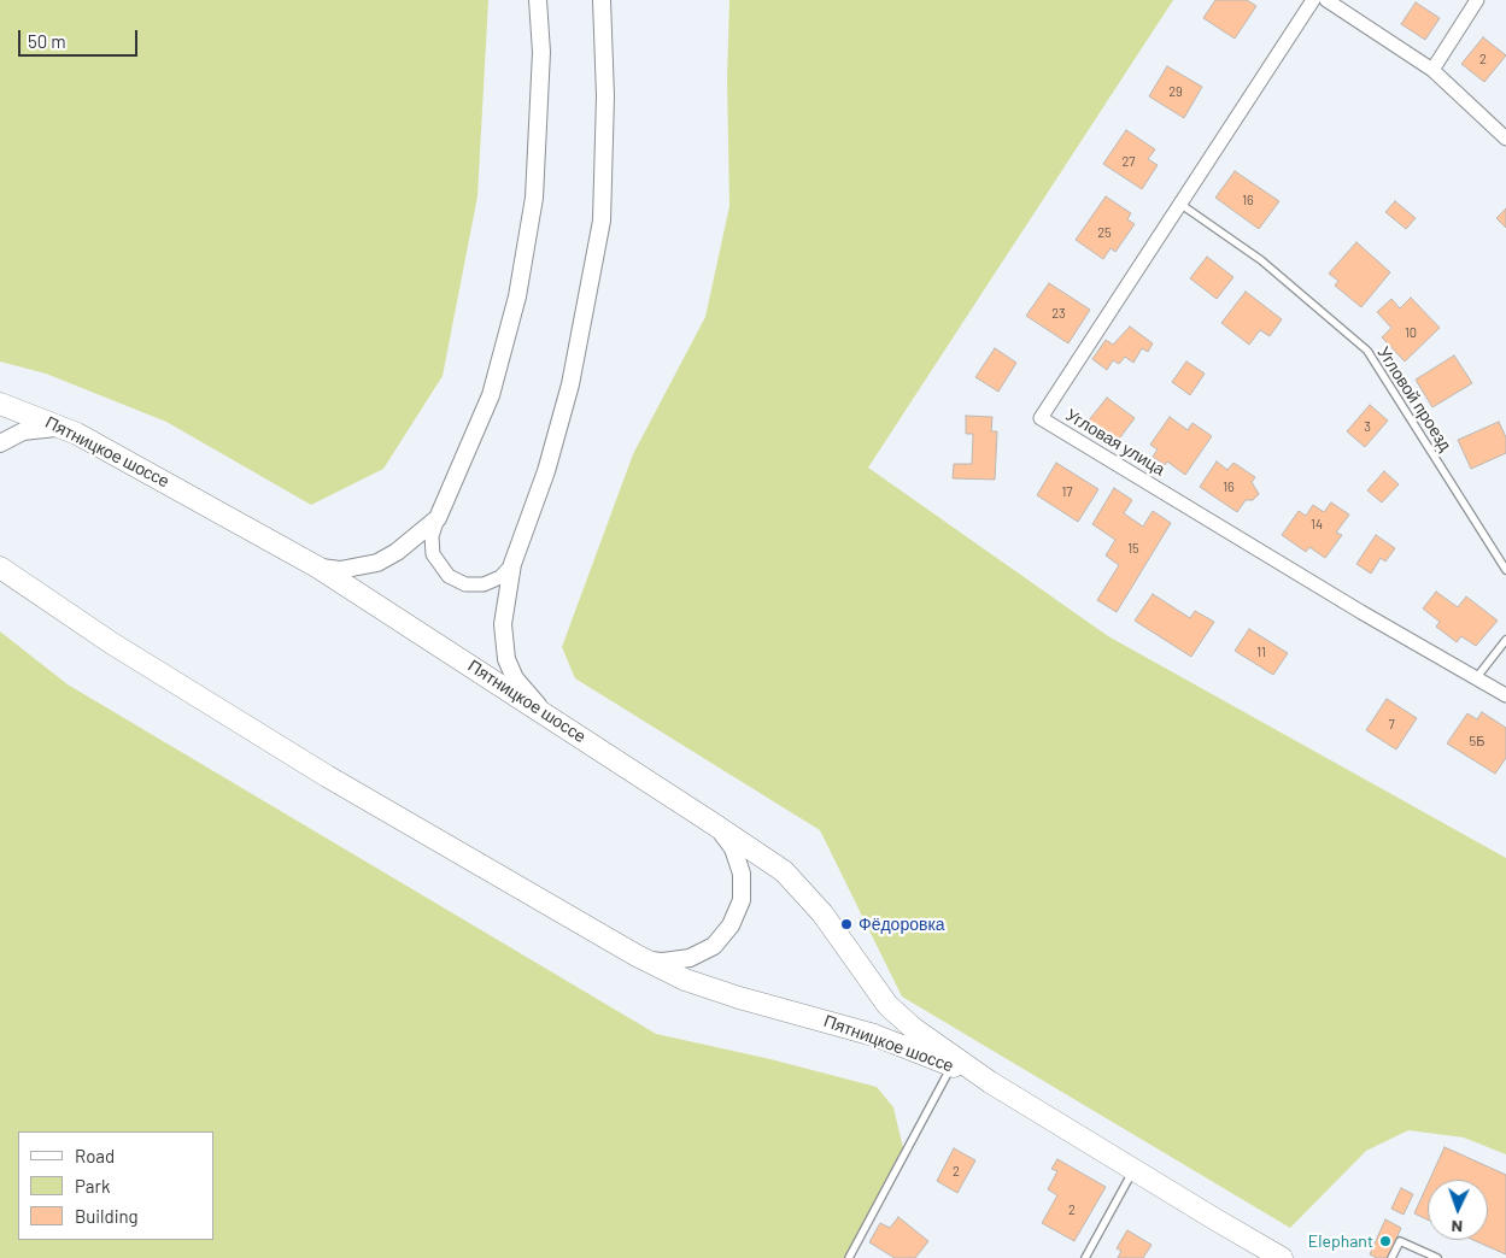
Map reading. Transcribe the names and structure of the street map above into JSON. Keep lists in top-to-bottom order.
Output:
{
  "streets": {
    "main road": ["Пятницкое шоссе"],
    "street": ["Угловая улица"],
    "lane": ["Угловой проезд"]
  },
  "crossings": [
    ["Угловой проезд", "Угловая улица"]
  ],
  "places": ["Фёдоровка", "Elephant"],
  "house_numbers": [
    "2",
    "29",
    "27",
    "16",
    "25",
    "23",
    "10",
    "3",
    "16",
    "17",
    "14",
    "15",
    "11",
    "7",
    "5Б",
    "2",
    "2"
  ],
  "legend": ["Road", "Park", "Building"],
  "scale_bar": "50 m",
  "north": "bottom"
}
